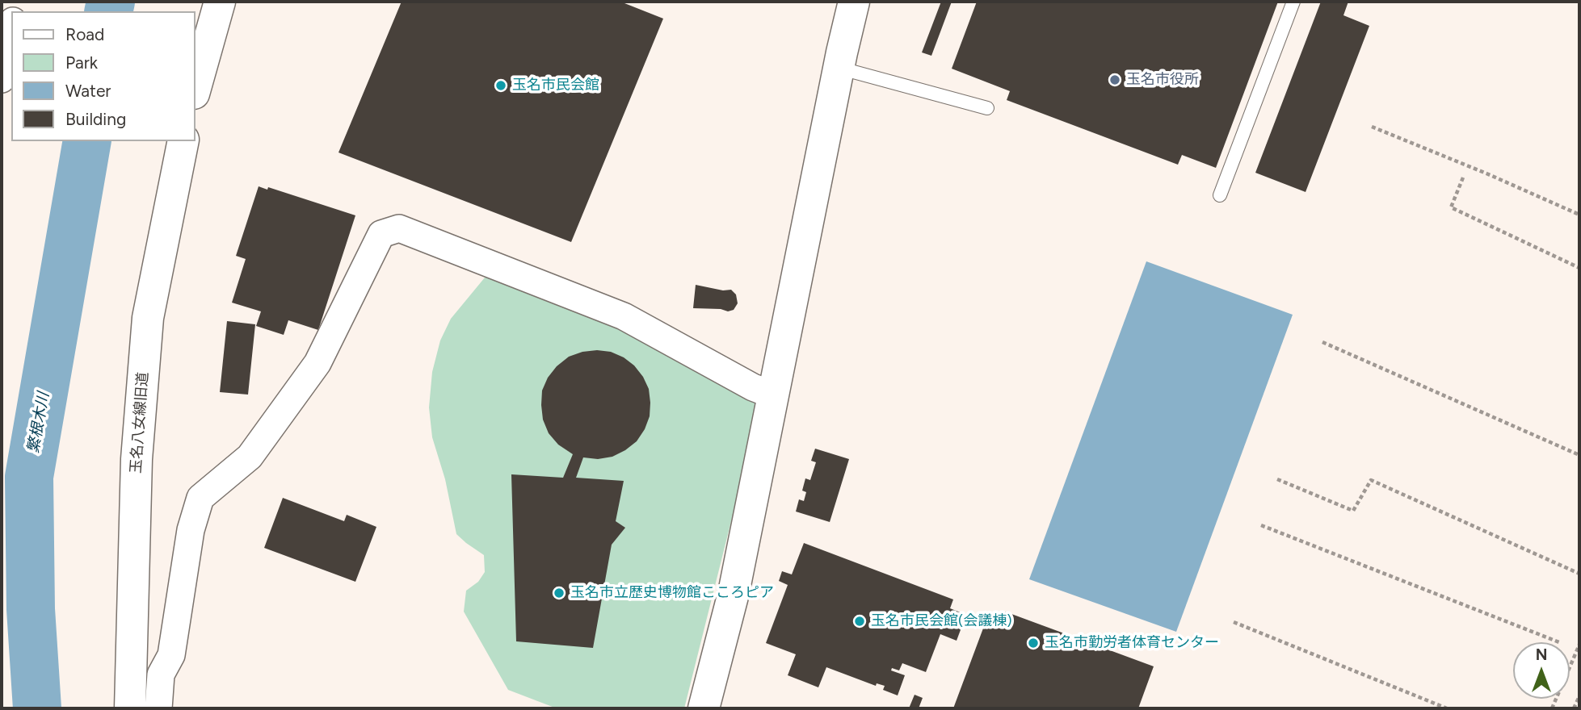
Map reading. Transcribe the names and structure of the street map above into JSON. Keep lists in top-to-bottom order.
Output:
{
  "streets": {
    "street": ["玉名八女線旧道"]
  },
  "water": ["繁根木川"],
  "places": [
    "玉名市役所",
    "玉名市民会館",
    "玉名市立歴史博物館こころピア",
    "玉名市民会館(会議棟)",
    "玉名市勤労者体育センター"
  ],
  "legend": [
    "Road",
    "Park",
    "Water",
    "Building"
  ],
  "north": "top"
}
